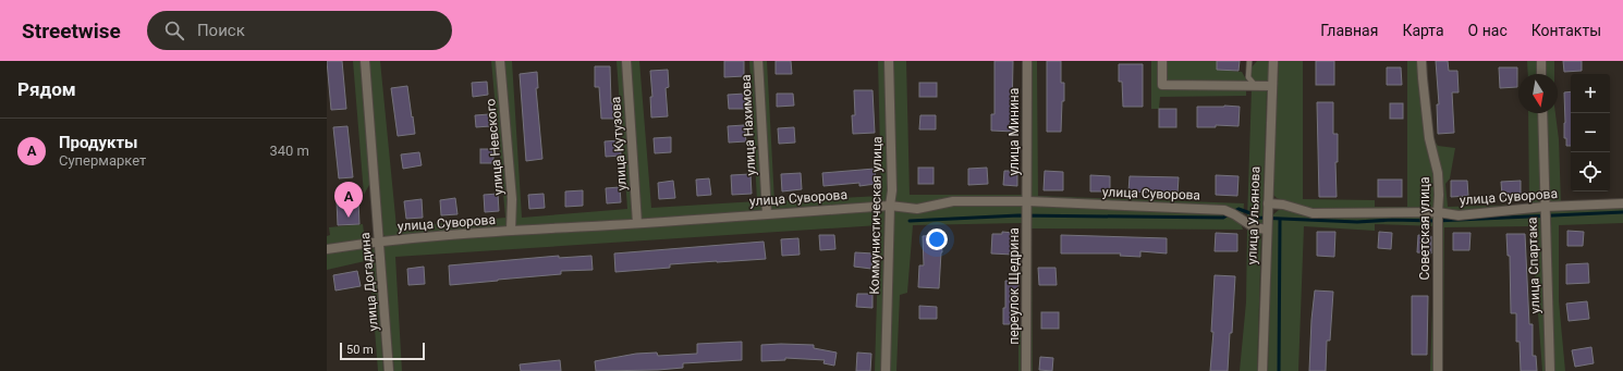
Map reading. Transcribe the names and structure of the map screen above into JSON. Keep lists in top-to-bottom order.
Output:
{
  "streets": {
    "street": [
      "улица Нахимова",
      "улица Минина",
      "улица Кутузова",
      "улица Невского",
      "улица Суворова",
      "Коммунистическая улица",
      "улица Ульянова",
      "Советская улица",
      "улица Спартака",
      "улица Догадина",
      "переулок Щедрина"
    ]
  },
  "crossings": [
    ["улица Нахимова", "улица Суворова"],
    ["улица Минина", "улица Суворова"],
    ["улица Минина", "переулок Щедрина"],
    ["улица Кутузова", "улица Суворова"],
    ["улица Невского", "улица Суворова"],
    ["улица Суворова", "Коммунистическая улица"],
    ["улица Суворова", "улица Ульянова"],
    ["улица Суворова", "Советская улица"],
    ["улица Суворова", "улица Спартака"],
    ["улица Суворова", "улица Догадина"],
    ["улица Суворова", "переулок Щедрина"]
  ],
  "scale_bar": "50 m",
  "north": "bottom",
  "page": {
    "header": "Streetwise",
    "search": "Поиск",
    "nav": [
      "Главная",
      "Карта",
      "О нас",
      "Контакты"
    ],
    "heading": "Рядом",
    "map_buttons": ["+", "−"],
    "list": [
      {
        "mark": "A",
        "name": "Продукты",
        "note": "Супермаркет",
        "value": "340 m"
      }
    ],
    "pins": "A",
    "scale": "50 m"
  }
}
